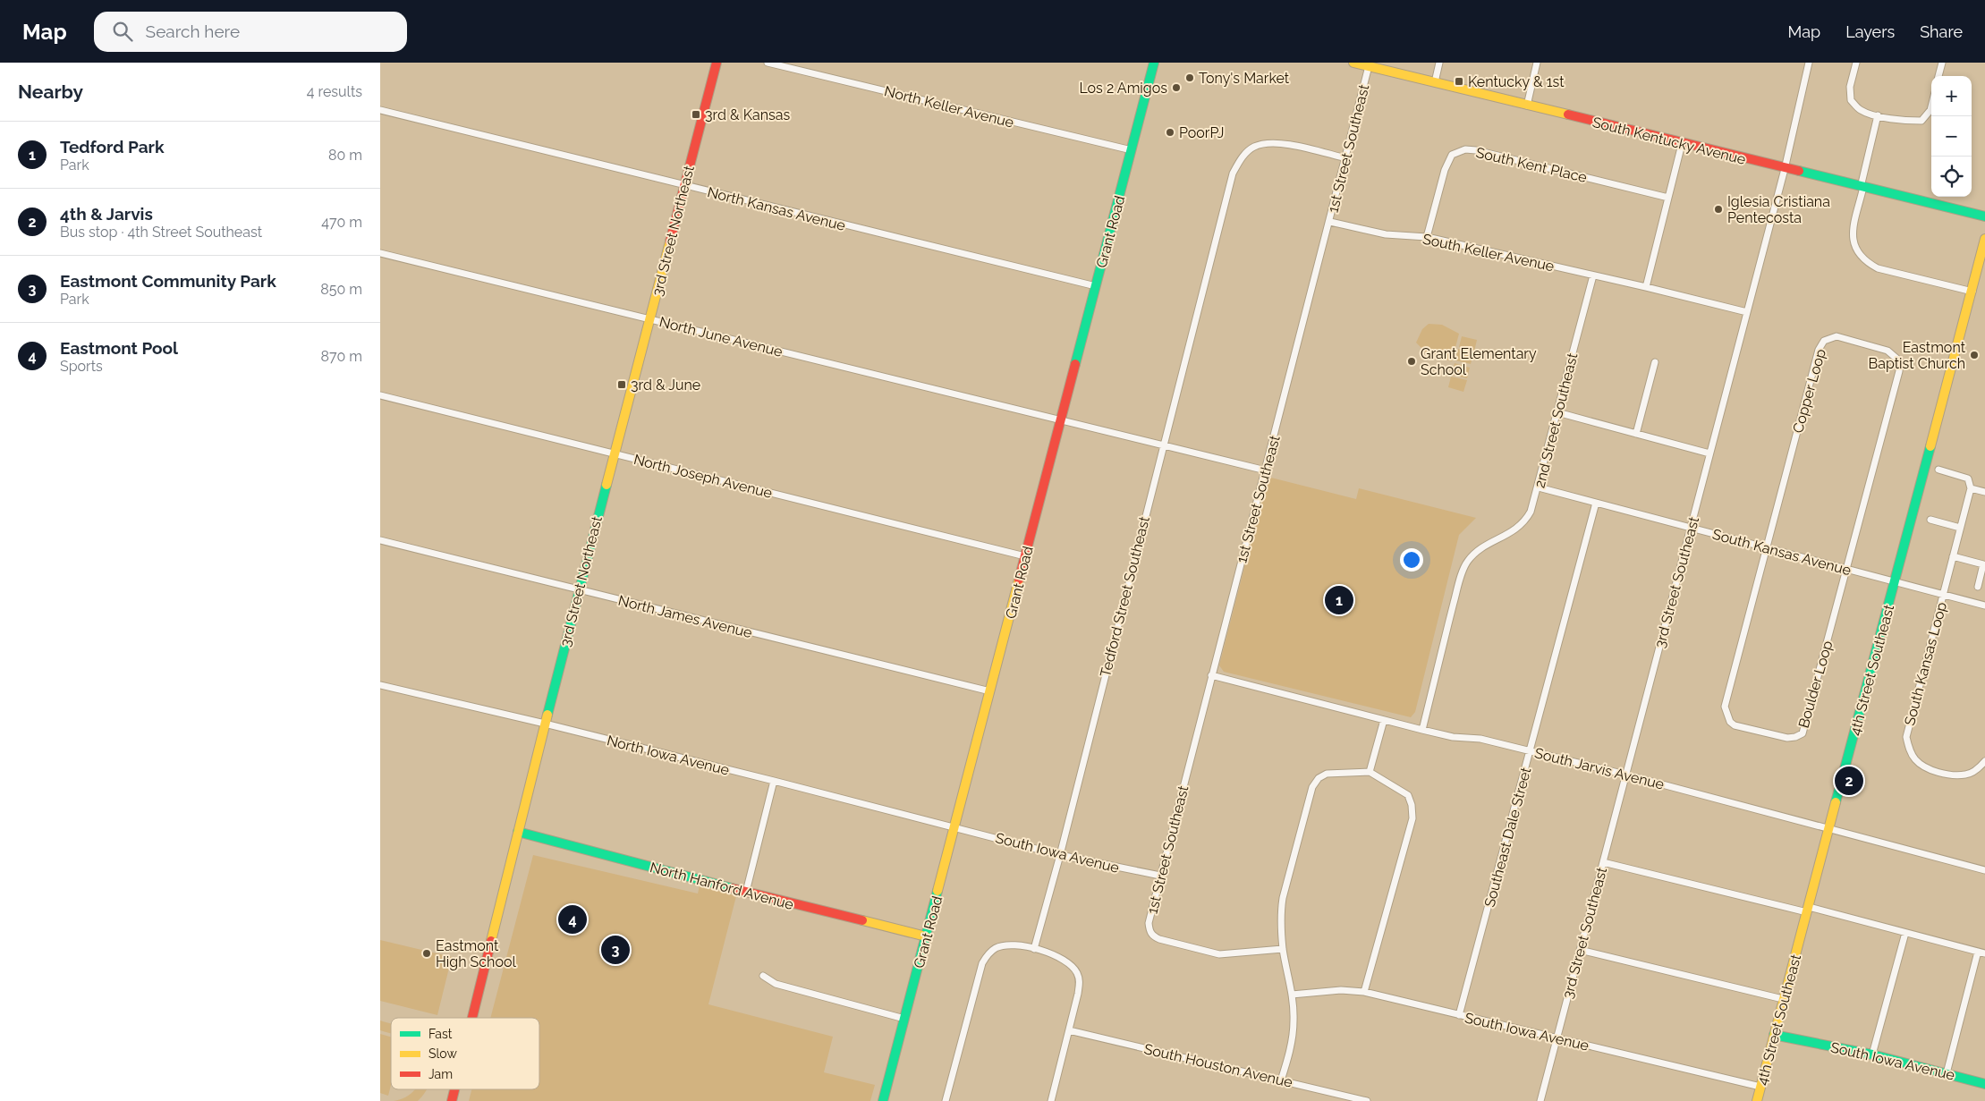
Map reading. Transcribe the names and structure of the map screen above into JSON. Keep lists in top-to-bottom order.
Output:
{
  "streets": {
    "street": [
      "North Keller Avenue",
      "South Kentucky Avenue",
      "1st Street Southeast",
      "South Kent Place",
      "North Kansas Avenue",
      "3rd Street Northeast",
      "Grant Road",
      "South Keller Avenue",
      "North June Avenue",
      "Copper Loop",
      "2nd Street Southeast",
      "North Joseph Avenue",
      "South Kansas Avenue",
      "3rd Street Southeast",
      "Tedford Street Southeast",
      "North James Avenue",
      "South Kansas Loop",
      "4th Street Southeast",
      "Boulder Loop",
      "North Iowa Avenue",
      "South Jarvis Avenue",
      "Southeast Dale Street",
      "South Iowa Avenue",
      "North Hanford Avenue",
      "South Houston Avenue"
    ]
  },
  "crossings": [
    ["North Keller Avenue", "Grant Road"],
    ["South Kentucky Avenue", "1st Street Southeast"],
    ["South Kentucky Avenue", "3rd Street Southeast"],
    ["1st Street Southeast", "South Keller Avenue"],
    ["1st Street Southeast", "North June Avenue"],
    ["1st Street Southeast", "Tedford Street Southeast"],
    ["1st Street Southeast", "South Jarvis Avenue"],
    ["1st Street Southeast", "South Iowa Avenue"],
    ["South Kent Place", "South Keller Avenue"],
    ["North Kansas Avenue", "3rd Street Northeast"],
    ["North Kansas Avenue", "Grant Road"],
    ["3rd Street Northeast", "North June Avenue"],
    ["3rd Street Northeast", "North Joseph Avenue"],
    ["3rd Street Northeast", "North James Avenue"],
    ["3rd Street Northeast", "North Iowa Avenue"],
    ["3rd Street Northeast", "North Hanford Avenue"],
    ["Grant Road", "North June Avenue"],
    ["Grant Road", "North Joseph Avenue"],
    ["Grant Road", "North James Avenue"],
    ["Grant Road", "North Iowa Avenue"],
    ["Grant Road", "South Iowa Avenue"],
    ["Grant Road", "North Hanford Avenue"],
    ["South Keller Avenue", "2nd Street Southeast"],
    ["North June Avenue", "Tedford Street Southeast"],
    ["Copper Loop", "South Kansas Avenue"],
    ["Copper Loop", "Boulder Loop"],
    ["2nd Street Southeast", "South Kansas Avenue"],
    ["2nd Street Southeast", "South Jarvis Avenue"],
    ["South Kansas Avenue", "3rd Street Southeast"],
    ["South Kansas Avenue", "South Kansas Loop"],
    ["South Kansas Avenue", "4th Street Southeast"],
    ["South Kansas Avenue", "Boulder Loop"],
    ["South Kansas Avenue", "Southeast Dale Street"],
    ["3rd Street Southeast", "South Jarvis Avenue"],
    ["3rd Street Southeast", "South Iowa Avenue"],
    ["Tedford Street Southeast", "South Iowa Avenue"],
    ["South Kansas Loop", "4th Street Southeast"],
    ["4th Street Southeast", "South Jarvis Avenue"],
    ["4th Street Southeast", "South Iowa Avenue"],
    ["North Iowa Avenue", "South Iowa Avenue"],
    ["South Jarvis Avenue", "Southeast Dale Street"],
    ["Southeast Dale Street", "South Iowa Avenue"]
  ],
  "places": {
    "other": [
      "Tony's Market",
      "Los 2 Amigos",
      "PoorPJ",
      "Iglesia Cristiana Pentecosta",
      "Eastmont Baptist Church",
      "Grant Elementary School",
      "Eastmont High School"
    ],
    "transit": ["Kentucky & 1st", "3rd & Kansas", "3rd & June"]
  },
  "legend": ["Fast", "Slow", "Jam"],
  "page": {
    "header": "Map",
    "search": "Search here",
    "nav": ["Map", "Layers", "Share"],
    "heading": ["Nearby", "4 results"],
    "map_buttons": ["+", "−"],
    "list": [
      {
        "mark": "1",
        "name": "Tedford Park",
        "note": "Park",
        "value": "80 m"
      },
      {
        "mark": "2",
        "name": "4th & Jarvis",
        "note": "Bus stop · 4th Street Southeast",
        "value": "470 m"
      },
      {
        "mark": "3",
        "name": "Eastmont Community Park",
        "note": "Park",
        "value": "850 m"
      },
      {
        "mark": "4",
        "name": "Eastmont Pool",
        "note": "Sports",
        "value": "870 m"
      }
    ],
    "pins": [
      "1",
      "2",
      "4",
      "3"
    ]
  }
}
